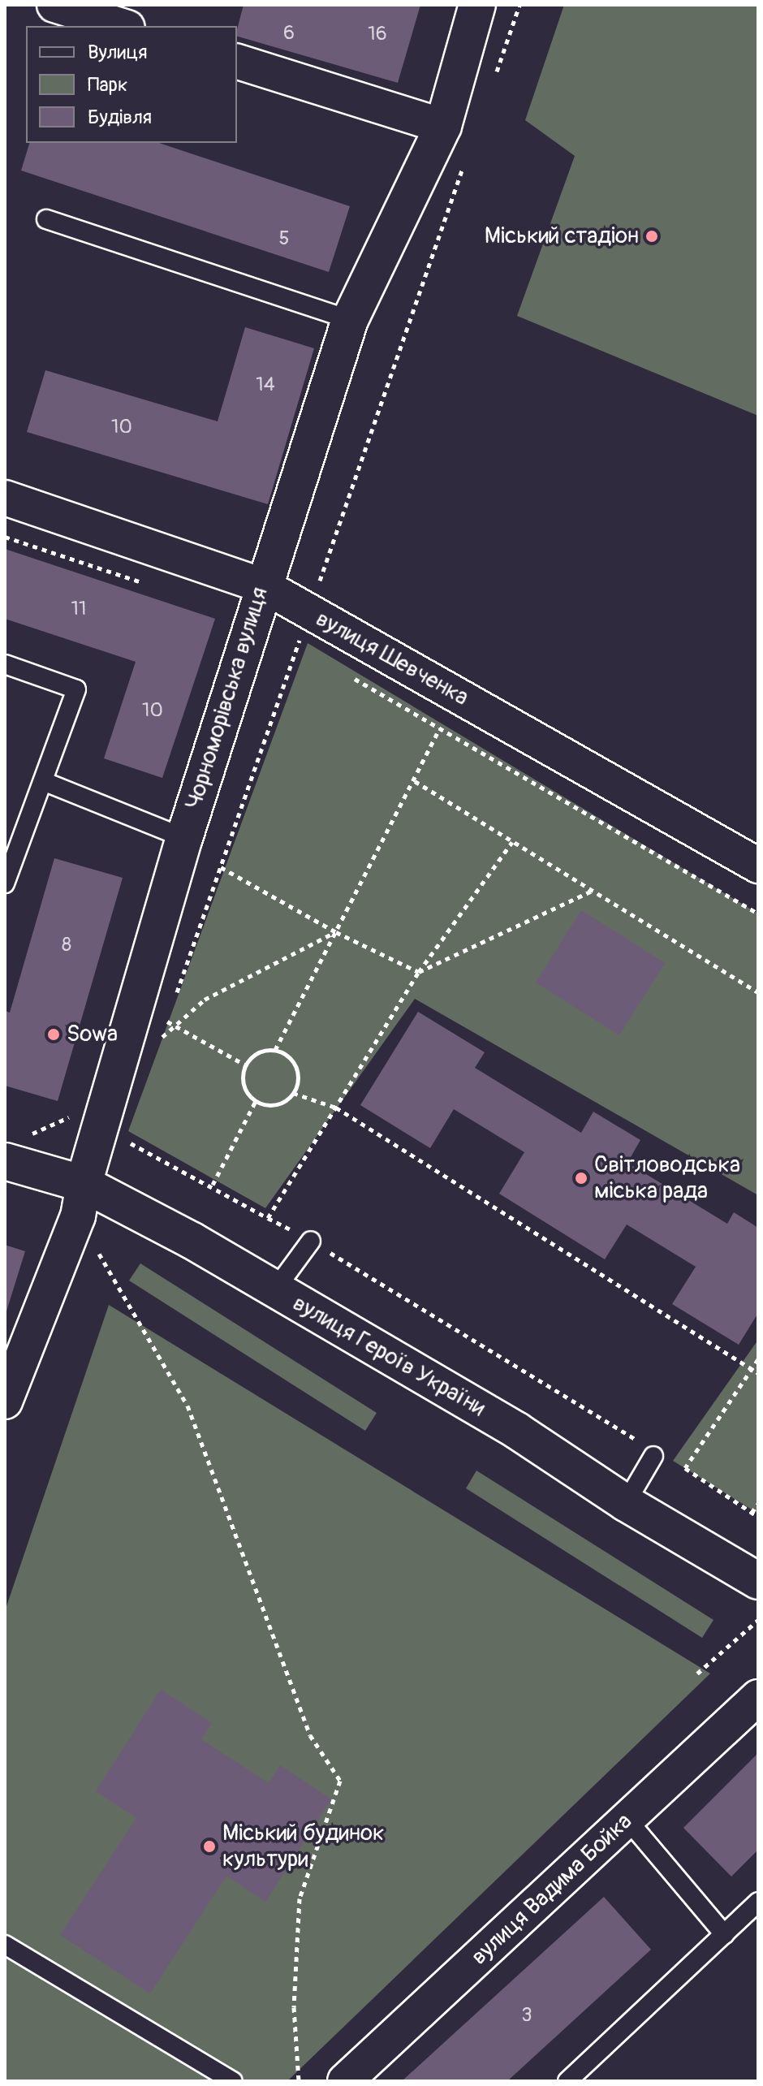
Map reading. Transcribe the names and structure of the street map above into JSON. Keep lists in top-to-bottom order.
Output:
{
  "streets": {
    "street": [
      "вулиця Шевченка",
      "Чорноморівська вулиця",
      "вулиця Героїв України",
      "вулиця Вадима Бойка"
    ]
  },
  "crossings": [
    ["вулиця Шевченка", "Чорноморівська вулиця"],
    ["Чорноморівська вулиця", "вулиця Героїв України"]
  ],
  "places": [
    "Міський стадіон",
    "Sowa",
    "Світловодська міська рада",
    "Міський будинок культури"
  ],
  "house_numbers": [
    "6",
    "16",
    "5",
    "14",
    "10",
    "11",
    "10",
    "8",
    "3"
  ],
  "legend": ["Вулиця", "Парк", "Будівля"]
}
